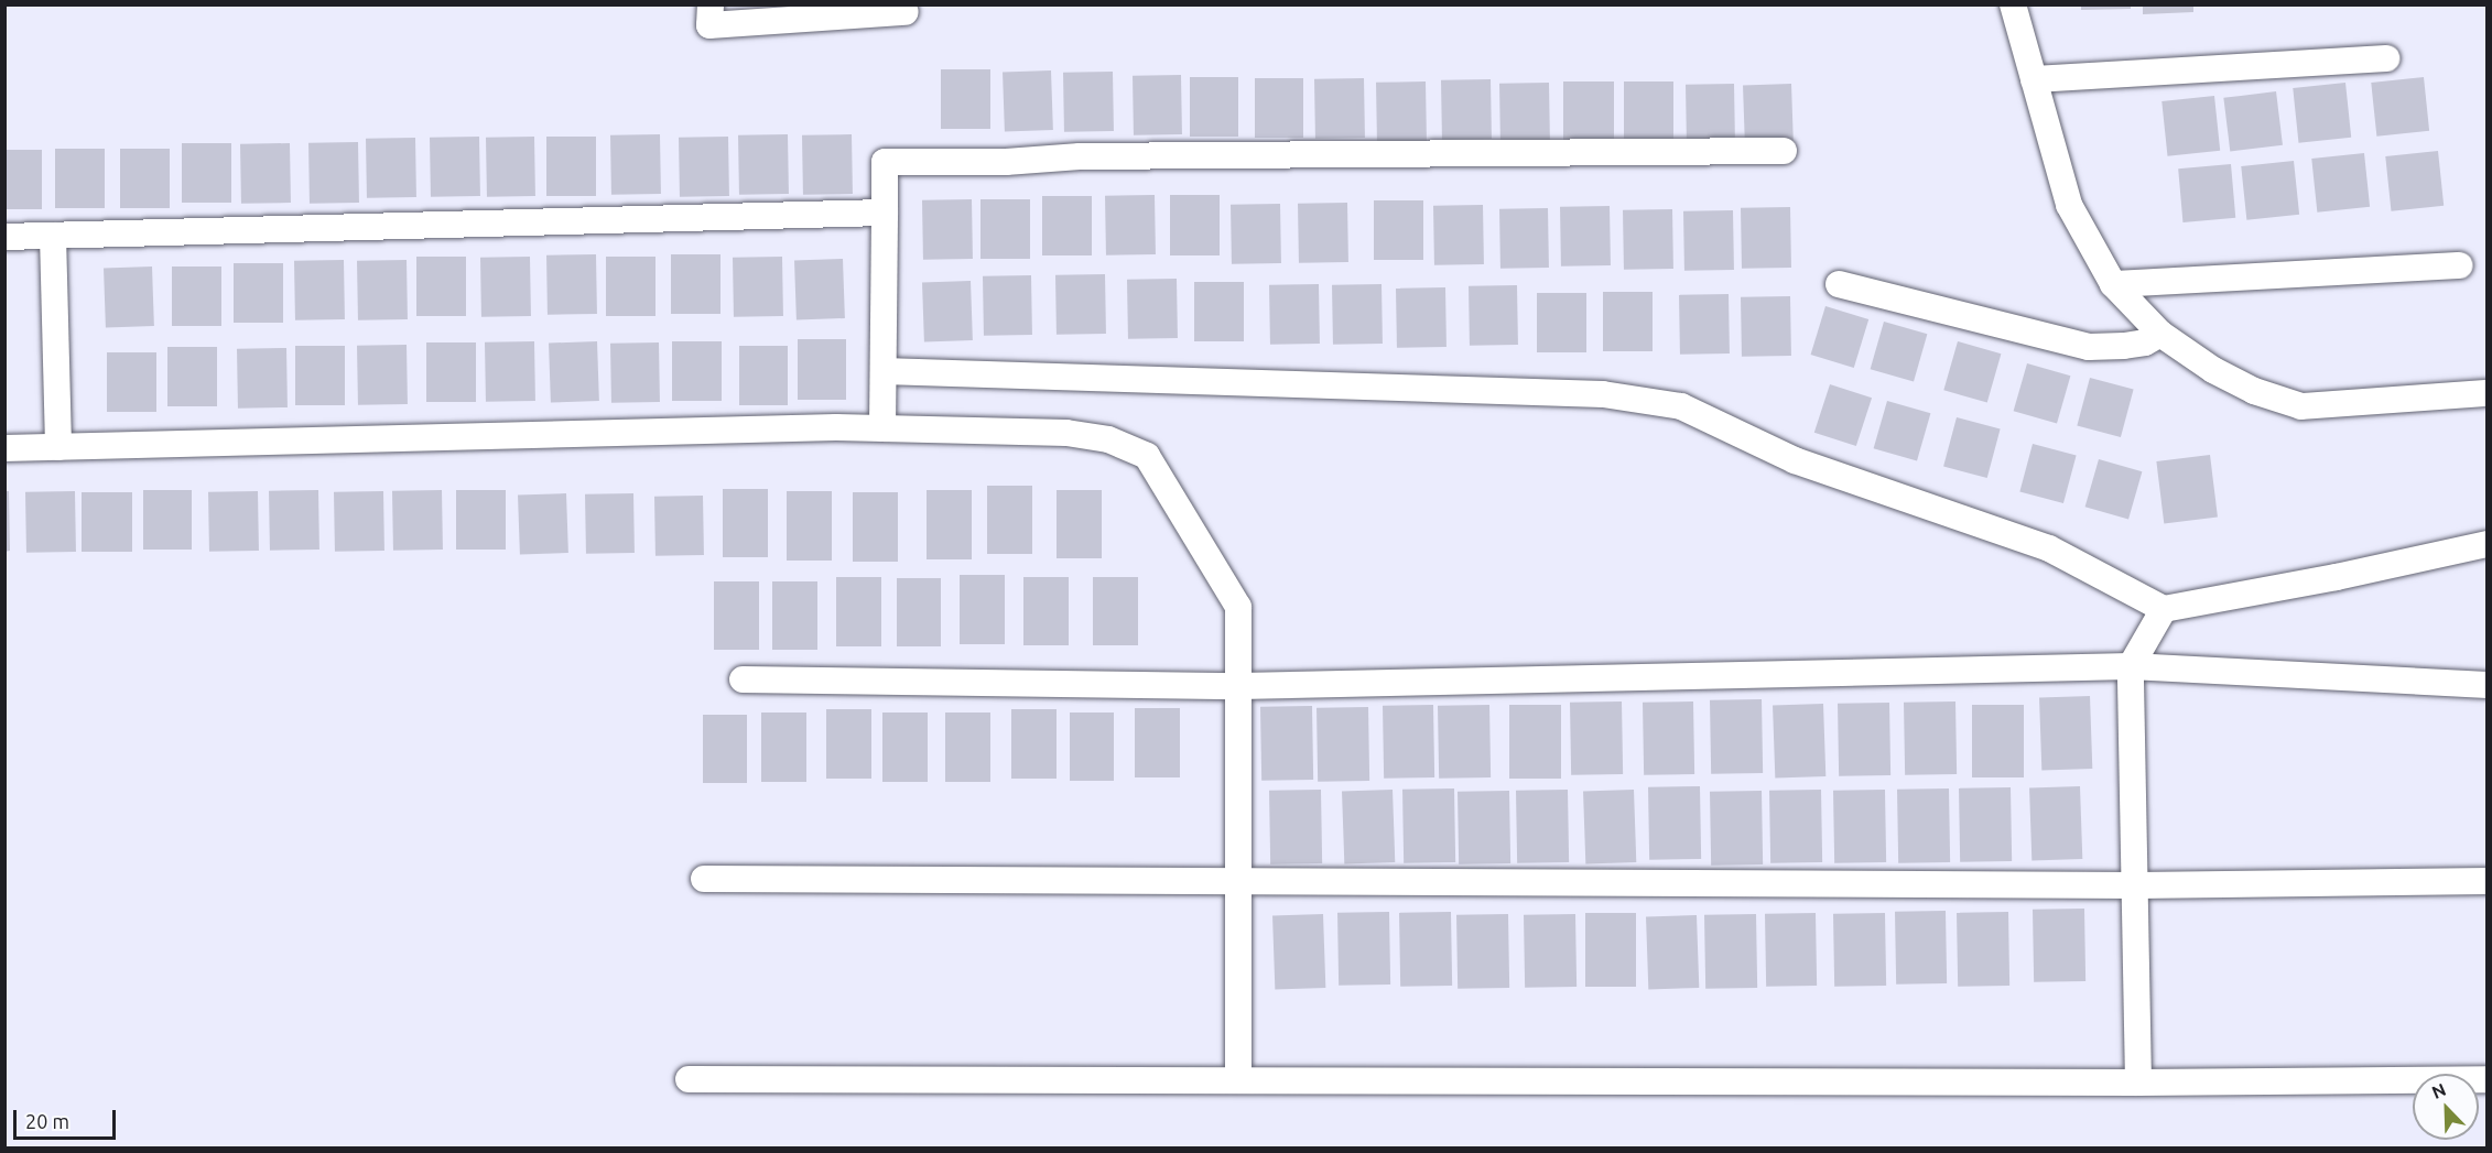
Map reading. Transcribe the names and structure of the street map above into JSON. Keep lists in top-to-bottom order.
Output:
{
  "scale_bar": "20 m",
  "north": "top left"
}
